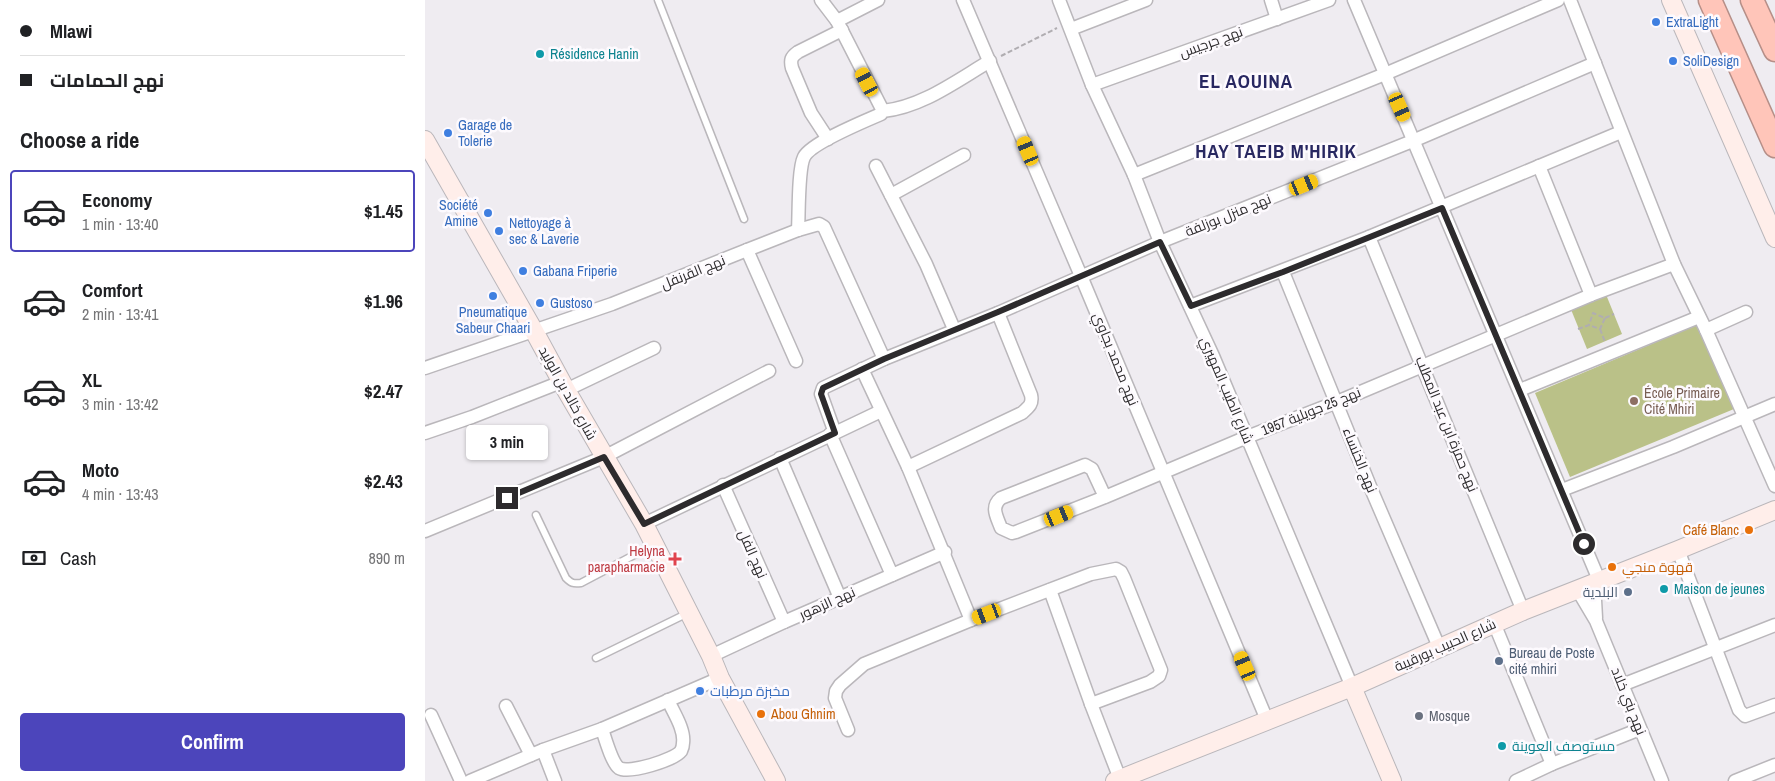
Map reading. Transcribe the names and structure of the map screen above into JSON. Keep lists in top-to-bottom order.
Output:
{
  "streets": {
    "street": [
      "نهج جرجيس",
      "نهج منزل بوزلفة",
      "نهج القرنفل",
      "نهج محمد بجاوي",
      "شارع الطيب المهيري",
      "شارع خالد بن الوليد",
      "نهج 25 جويلية 1957",
      "نهج حمزة ابن عبد المطلب",
      "نهج الخنساء",
      "نهج الفل",
      "نهج الزهور",
      "شارع الحبيب بورقيبة",
      "نهج بني خلاد"
    ]
  },
  "crossings": [
    ["نهج جرجيس", "شارع الطيب المهيري"],
    ["نهج منزل بوزلفة", "نهج القرنفل"],
    ["نهج منزل بوزلفة", "نهج محمد بجاوي"],
    ["نهج منزل بوزلفة", "شارع الطيب المهيري"],
    ["نهج منزل بوزلفة", "نهج بني خلاد"],
    ["نهج القرنفل", "شارع خالد بن الوليد"],
    ["نهج محمد بجاوي", "نهج 25 جويلية 1957"],
    ["نهج محمد بجاوي", "شارع الحبيب بورقيبة"],
    ["شارع الطيب المهيري", "نهج 25 جويلية 1957"],
    ["شارع الطيب المهيري", "شارع الحبيب بورقيبة"],
    ["شارع خالد بن الوليد", "نهج الزهور"],
    ["نهج 25 جويلية 1957", "نهج حمزة ابن عبد المطلب"],
    ["نهج 25 جويلية 1957", "نهج الخنساء"],
    ["نهج 25 جويلية 1957", "نهج بني خلاد"],
    ["نهج حمزة ابن عبد المطلب", "شارع الحبيب بورقيبة"],
    ["نهج الخنساء", "شارع الحبيب بورقيبة"],
    ["نهج الفل", "نهج الزهور"],
    ["شارع الحبيب بورقيبة", "نهج بني خلاد"]
  ],
  "districts": ["EL AOUINA", "HAY TAEIB M'HIRIK"],
  "places": {
    "other": [
      "ExtraLight",
      "Résidence Hanin",
      "SoliDesign",
      "Garage de Tolerie",
      "Société Amine",
      "Nettoyage à sec & Laverie",
      "Gabana Friperie",
      "Pneumatique Sabeur Chaari",
      "Gustoso",
      "École Primaire Cité Mhiri",
      "Café Blanc",
      "قهوة منجي",
      "Maison de jeunes",
      "البلدية",
      "Bureau de Poste cité mhiri",
      "مخبزة مرطبات",
      "Abou Ghnim",
      "Mosque",
      "مستوصف العوينة"
    ],
    "health": ["Helyna parapharmacie"]
  },
  "page": {
    "banner": ["Mlawi", "نهج الحمامات"],
    "heading": "Choose a ride",
    "list": [
      {
        "name": "Economy",
        "note": "1 min · 13:40",
        "value": "$1.45"
      },
      {
        "name": "Comfort",
        "note": "2 min · 13:41",
        "value": "$1.96"
      },
      {
        "name": "XL",
        "note": "3 min · 13:42",
        "value": "$2.47"
      },
      {
        "name": "Moto",
        "note": "4 min · 13:43",
        "value": "$2.43"
      }
    ],
    "bubble": "3 min",
    "pay": ["Cash", "890 m"],
    "buttons": "Confirm"
  }
}
